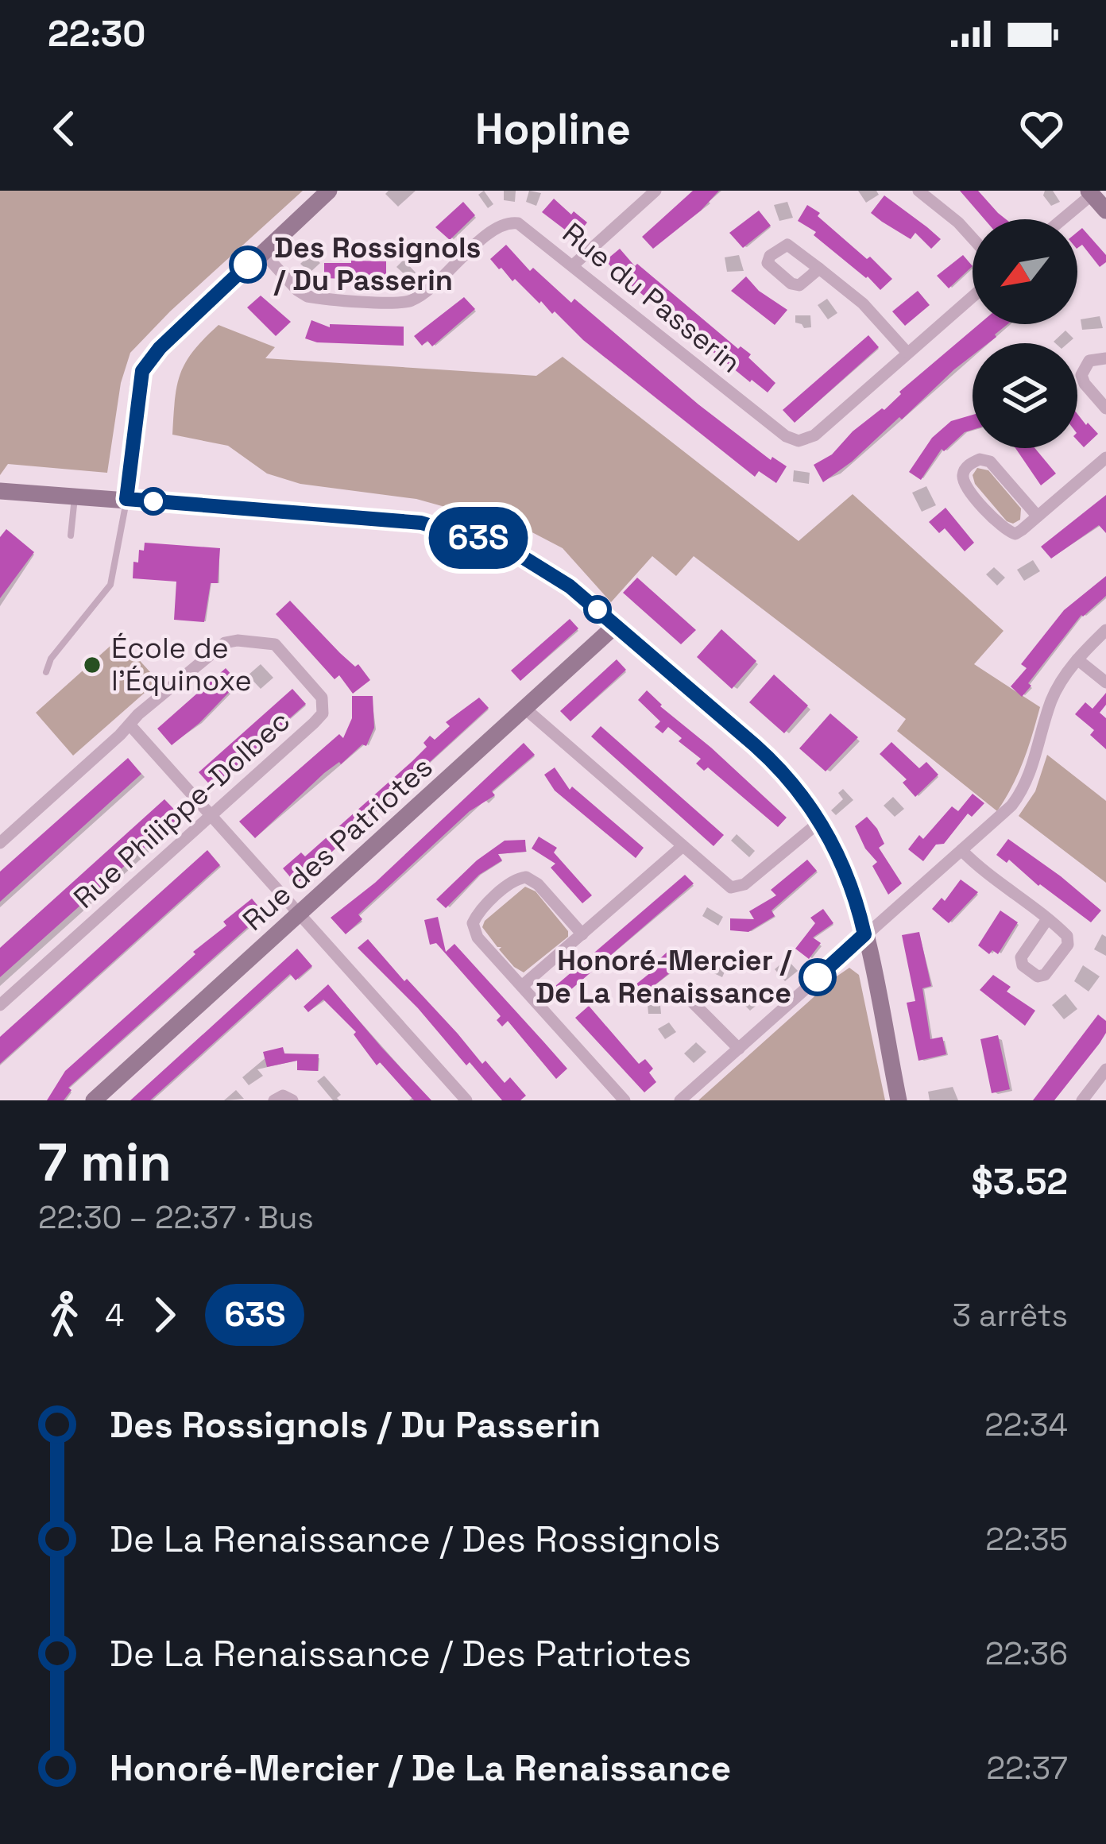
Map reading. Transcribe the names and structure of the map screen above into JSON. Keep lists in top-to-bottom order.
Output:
{
  "streets": {
    "street": ["Rue du Passerin", "Rue Philippe-Dolbec", "Rue des Patriotes"]
  },
  "places": ["Des Rossignols / Du Passerin", "École de l'Équinoxe", "Honoré-Mercier / De La Renaissance"],
  "lines": ["bus line 63S"],
  "north": "bottom left",
  "page": {
    "status": "22:30",
    "header": "Hopline",
    "on_map": "63S",
    "heading": ["7 min", "22:30 – 22:37 · Bus", "$3.52"],
    "legs": ["4", "63S", "3 arrêts"],
    "list": [
      {
        "name": "Des Rossignols / Du Passerin",
        "value": "22:34"
      },
      {
        "name": "De La Renaissance / Des Rossignols",
        "value": "22:35"
      },
      {
        "name": "De La Renaissance / Des Patriotes",
        "value": "22:36"
      },
      {
        "name": "Honoré-Mercier / De La Renaissance",
        "value": "22:37"
      }
    ]
  }
}
